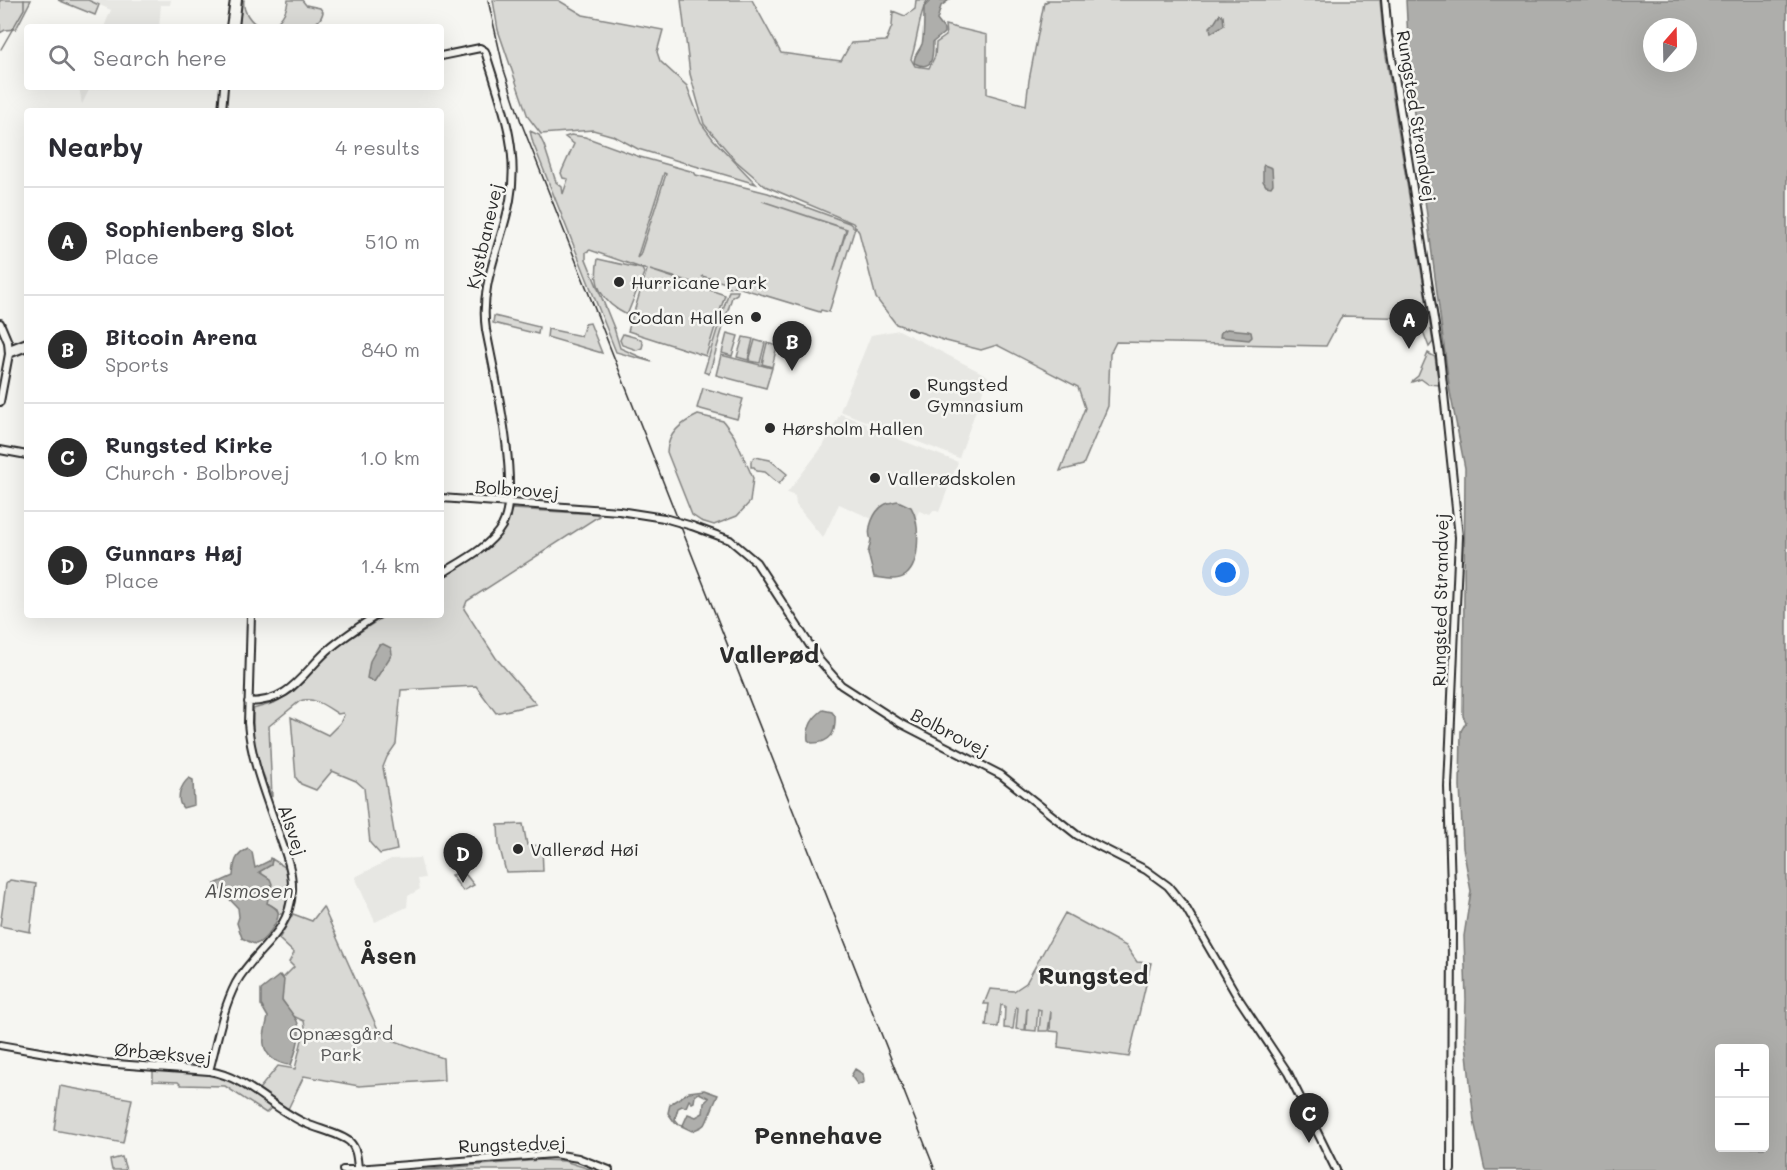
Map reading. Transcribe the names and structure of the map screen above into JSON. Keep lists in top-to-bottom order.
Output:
{
  "streets": {
    "street": [
      "Rungsted Strandvej",
      "Kystbanevej",
      "Bolbrovej",
      "Alsvej",
      "Ørbæksvej",
      "Rungstedvej"
    ]
  },
  "crossings": [
    ["Kystbanevej", "Bolbrovej"],
    ["Alsvej", "Ørbæksvej"],
    ["Ørbæksvej", "Rungstedvej"]
  ],
  "districts": [
    "Vallerød",
    "Åsen",
    "Rungsted",
    "Pennehave"
  ],
  "water": ["Alsmosen"],
  "parks": ["Opnæsgård Park"],
  "places": [
    "Hurricane Park",
    "Codan Hallen",
    "Rungsted Gymnasium",
    "Hørsholm Hallen",
    "Vallerødskolen",
    "Vallerød Høi"
  ],
  "north": "top",
  "page": {
    "search": "Search here",
    "heading": ["Nearby", "4 results"],
    "list": [
      {
        "mark": "A",
        "name": "Sophienberg Slot",
        "note": "Place",
        "value": "510 m"
      },
      {
        "mark": "B",
        "name": "Bitcoin Arena",
        "note": "Sports",
        "value": "840 m"
      },
      {
        "mark": "C",
        "name": "Rungsted Kirke",
        "note": "Church · Bolbrovej",
        "value": "1.0 km"
      },
      {
        "mark": "D",
        "name": "Gunnars Høj",
        "note": "Place",
        "value": "1.4 km"
      }
    ],
    "pins": [
      "A",
      "B",
      "D",
      "C"
    ],
    "map_buttons": ["+", "−"]
  }
}
